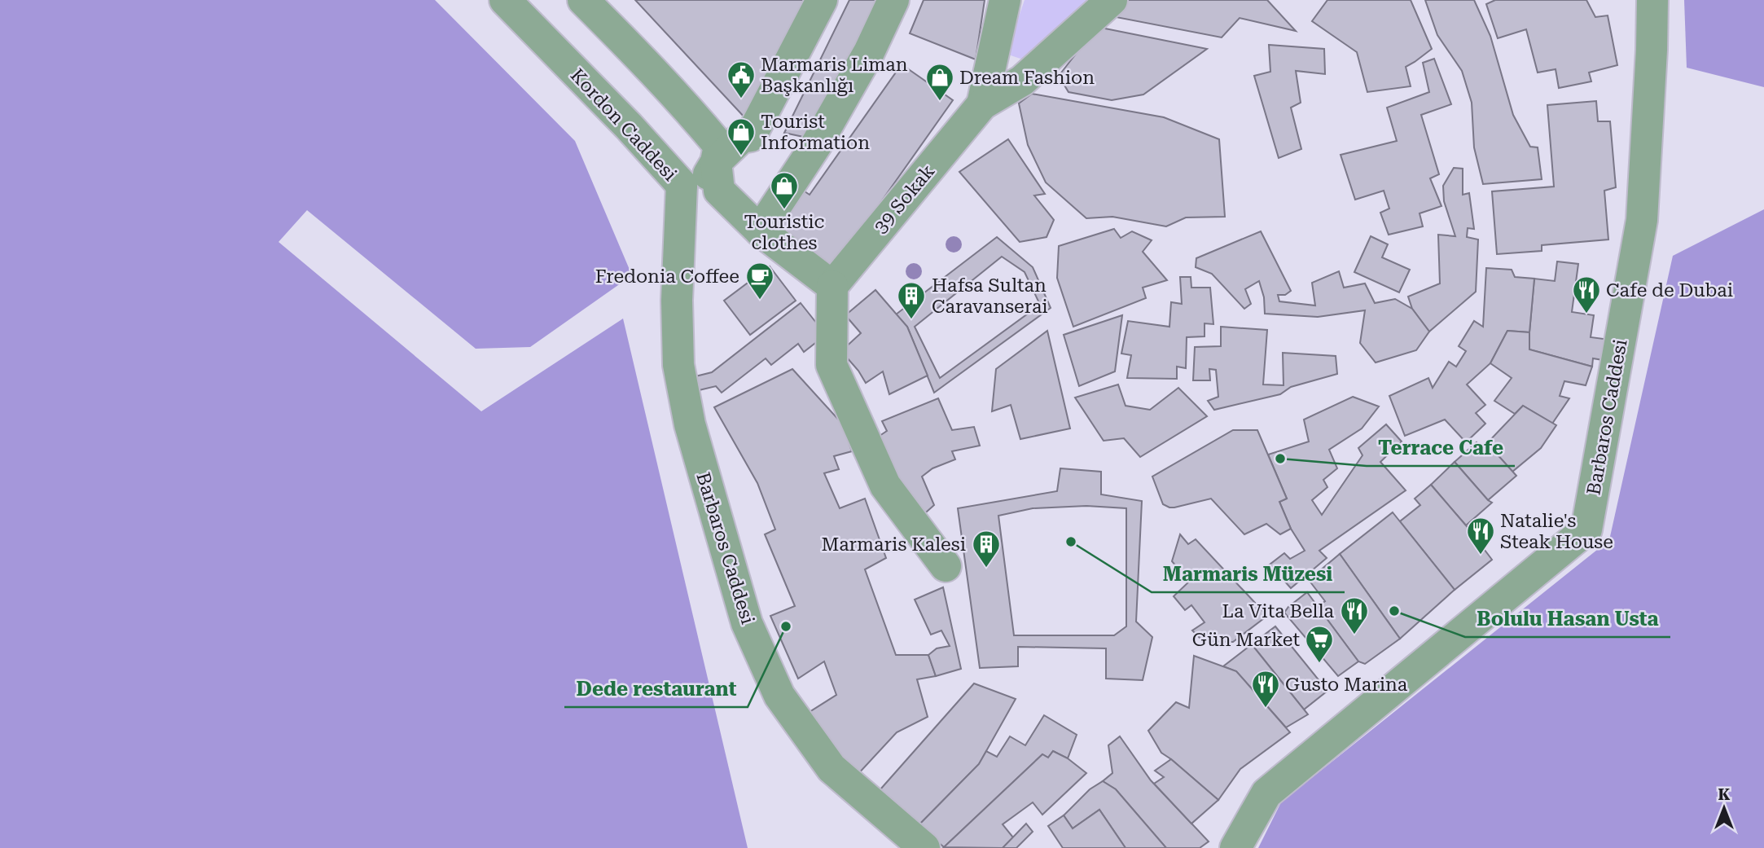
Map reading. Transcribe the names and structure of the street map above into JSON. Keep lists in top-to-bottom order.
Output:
{
  "streets": {
    "street": ["Kordon Caddesi", "39 Sokak", "Barbaros Caddesi"]
  },
  "crossings": [
    ["Kordon Caddesi", "Barbaros Caddesi"]
  ],
  "places": {
    "public building": ["Marmaris Liman Başkanlığı"],
    "shop": ["Dream Fashion", "Tourist Information", "Touristic clothes"],
    "cafe": ["Fredonia Coffee"],
    "restaurant": [
      "Cafe de Dubai",
      "Natalie's Steak House",
      "La Vita Bella",
      "Gusto Marina"
    ],
    "building": ["Hafsa Sultan Caravanserai", "Marmaris Kalesi"],
    "other": [
      "Terrace Cafe",
      "Marmaris Müzesi",
      "Bolulu Hasan Usta",
      "Dede restaurant"
    ],
    "supermarket": ["Gün Market"]
  },
  "north": "top"
}
